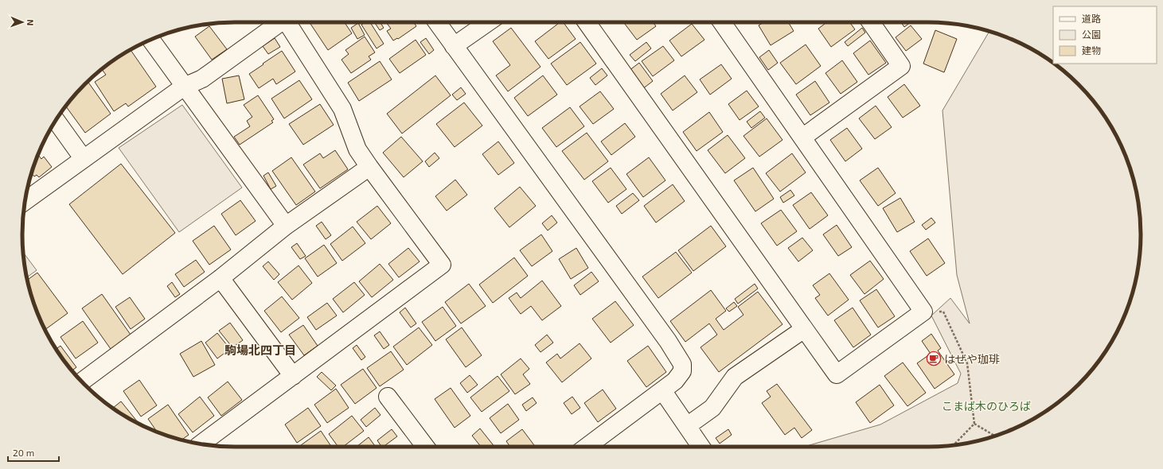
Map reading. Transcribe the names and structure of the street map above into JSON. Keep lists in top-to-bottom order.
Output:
{
  "districts": ["駒場北四丁目"],
  "parks": ["こまば木のひろば"],
  "places": {
    "cafe": ["はぜや珈琲"]
  },
  "legend": ["道路", "公園", "建物"],
  "scale_bar": "20 m",
  "north": "right"
}
